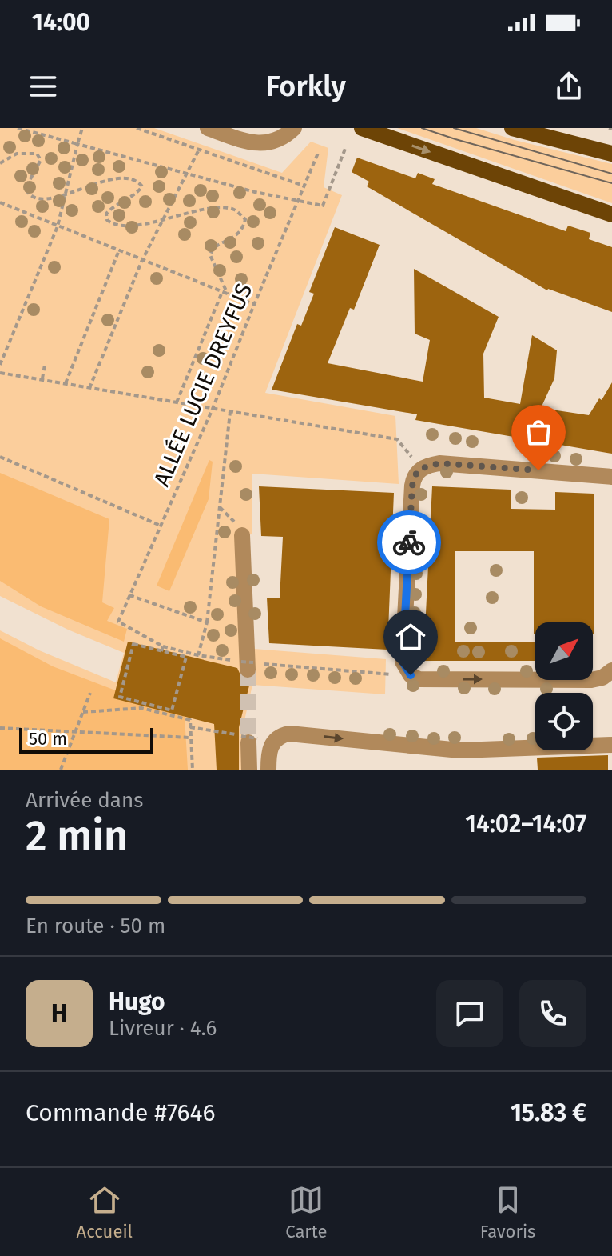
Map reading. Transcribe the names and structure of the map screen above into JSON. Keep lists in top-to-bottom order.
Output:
{
  "streets": {
    "path": ["ALLÉE LUCIE DREYFUS"]
  },
  "scale_bar": "50 m",
  "north": "top right",
  "page": {
    "status": "14:00",
    "header": "Forkly",
    "scale": "50 m",
    "heading": ["2 min", "Arrivée dans", "14:02–14:07"],
    "panel": [
      "Hugo",
      "Livreur · 4.6",
      "Commande #7646",
      "15.83 €"
    ],
    "bar": "En route · 50 m",
    "round": "H",
    "tabs": ["Accueil", "Carte", "Favoris"]
  }
}
